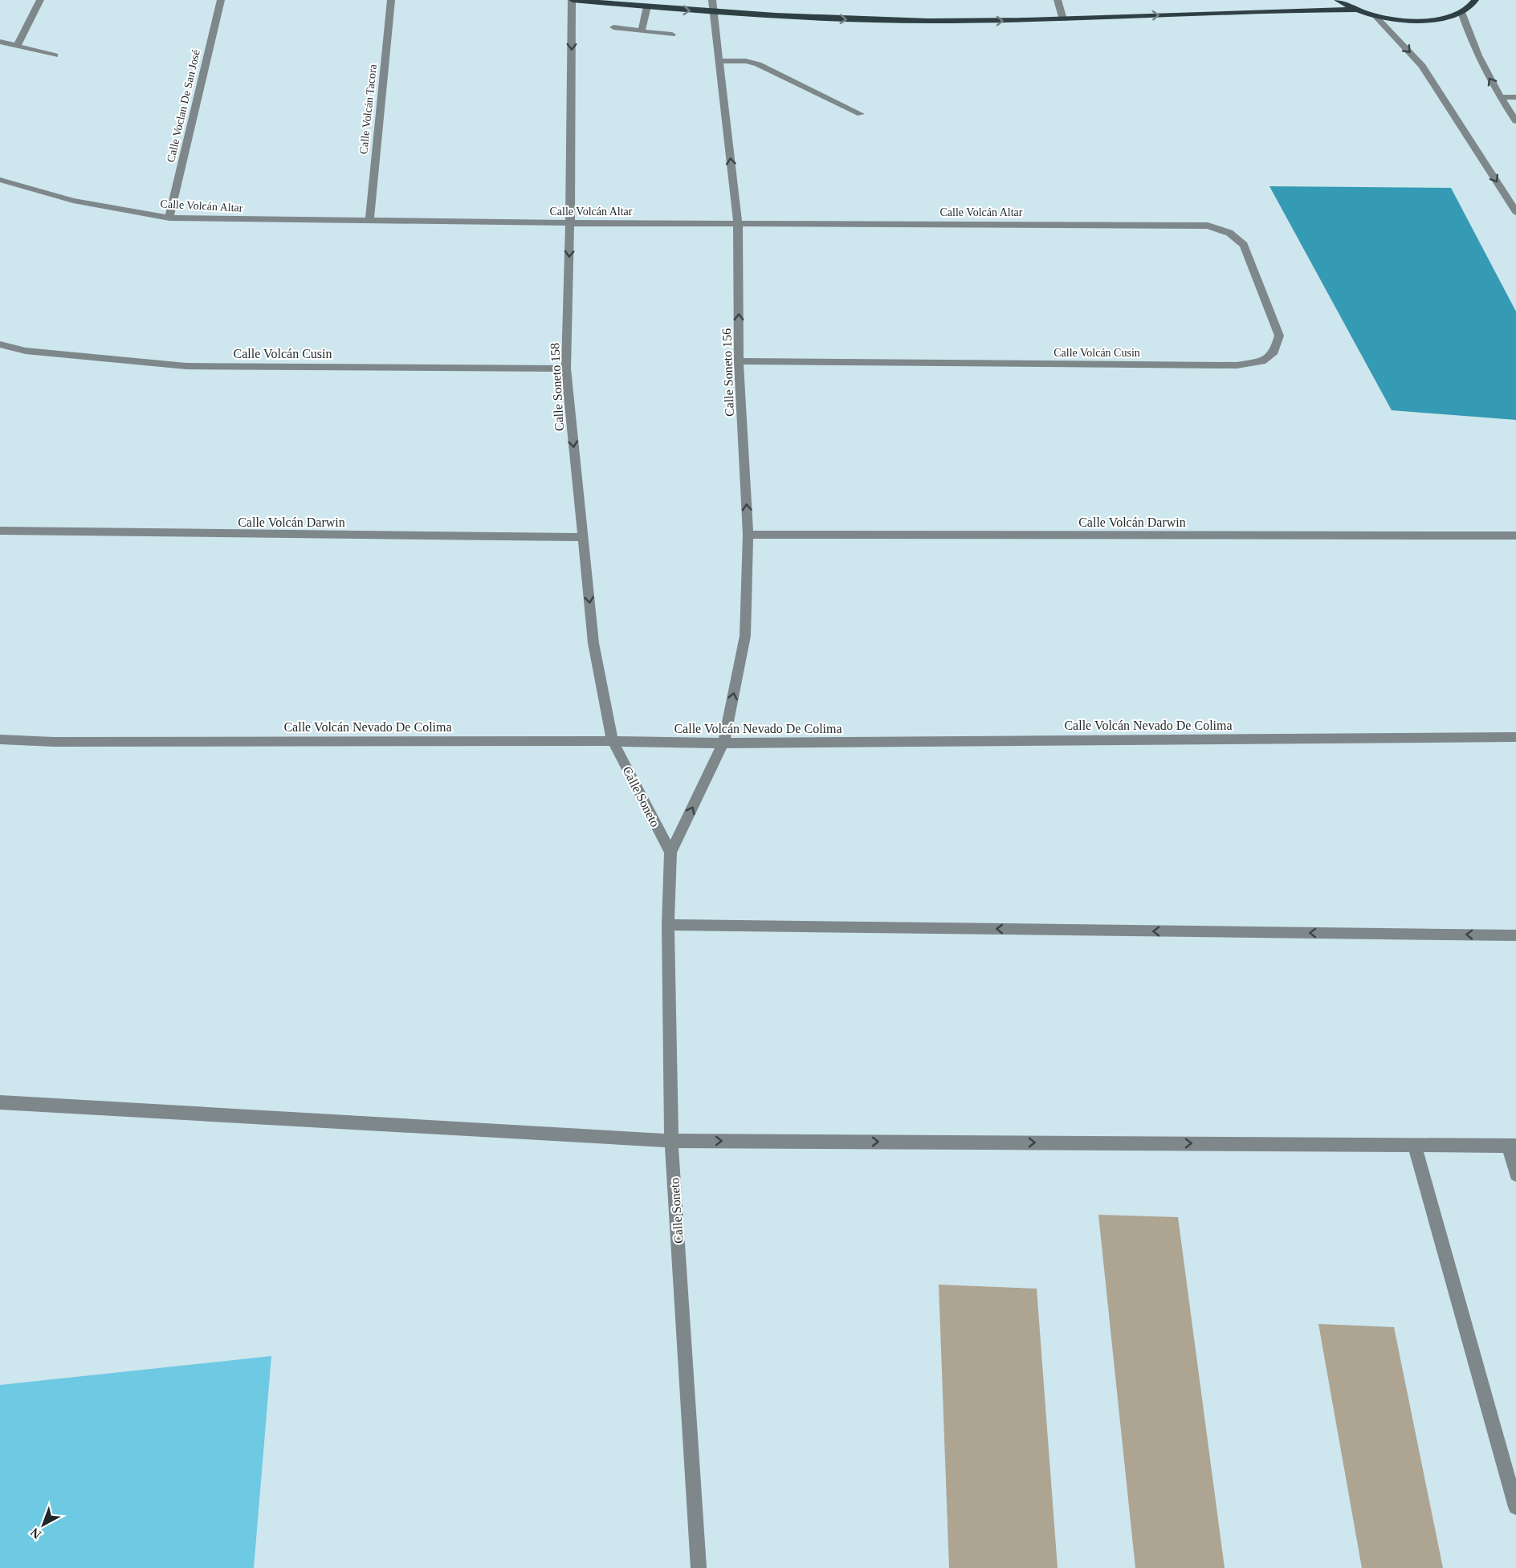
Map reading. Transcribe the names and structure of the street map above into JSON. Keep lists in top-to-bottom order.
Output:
{
  "streets": {
    "street": [
      "Calle Voclan De San José",
      "Calle Volcán Tacora",
      "Calle Volcán Altar",
      "Calle Volcán Cusin",
      "Calle Soneto 156",
      "Calle Soneto 158",
      "Calle Volcán Darwin",
      "Calle Volcán Nevado De Colima",
      "Calle Soneto"
    ]
  },
  "crossings": [
    ["Calle Voclan De San José", "Calle Volcán Altar"],
    ["Calle Volcán Tacora", "Calle Volcán Altar"],
    ["Calle Volcán Altar", "Calle Volcán Cusin"],
    ["Calle Volcán Altar", "Calle Soneto 156"],
    ["Calle Volcán Altar", "Calle Soneto 158"],
    ["Calle Volcán Cusin", "Calle Soneto 156"],
    ["Calle Volcán Cusin", "Calle Soneto 158"],
    ["Calle Soneto 156", "Calle Volcán Darwin"],
    ["Calle Soneto 156", "Calle Volcán Nevado De Colima"],
    ["Calle Soneto 156", "Calle Soneto"],
    ["Calle Soneto 158", "Calle Volcán Darwin"],
    ["Calle Soneto 158", "Calle Volcán Nevado De Colima"],
    ["Calle Soneto 158", "Calle Soneto"],
    ["Calle Volcán Nevado De Colima", "Calle Soneto"]
  ],
  "one_way": ["Calle Soneto 156", "Calle Soneto 158"],
  "north": "bottom left"
}
